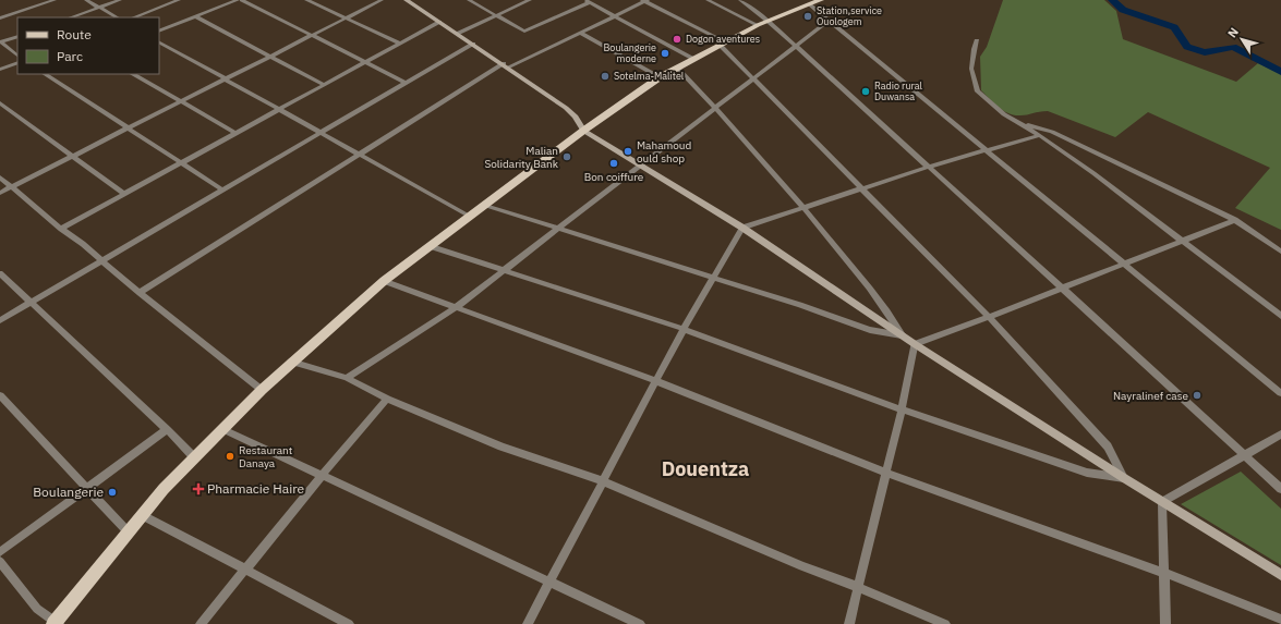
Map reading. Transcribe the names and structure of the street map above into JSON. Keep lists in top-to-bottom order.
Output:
{
  "districts": ["Douentza"],
  "places": {
    "other": [
      "Station,service Ouologem",
      "Dogon aventures",
      "Boulangerie moderne",
      "Sotelma-Malitel",
      "Radio rural Duwansa",
      "Mahamoud ould shop",
      "Malian Solidarity Bank",
      "Bon coiffure",
      "Nayralinef case",
      "Restaurant Danaya",
      "Boulangerie"
    ],
    "health": ["Pharmacie Haire"]
  },
  "legend": ["Route", "Parc"],
  "north": "top left"
}
